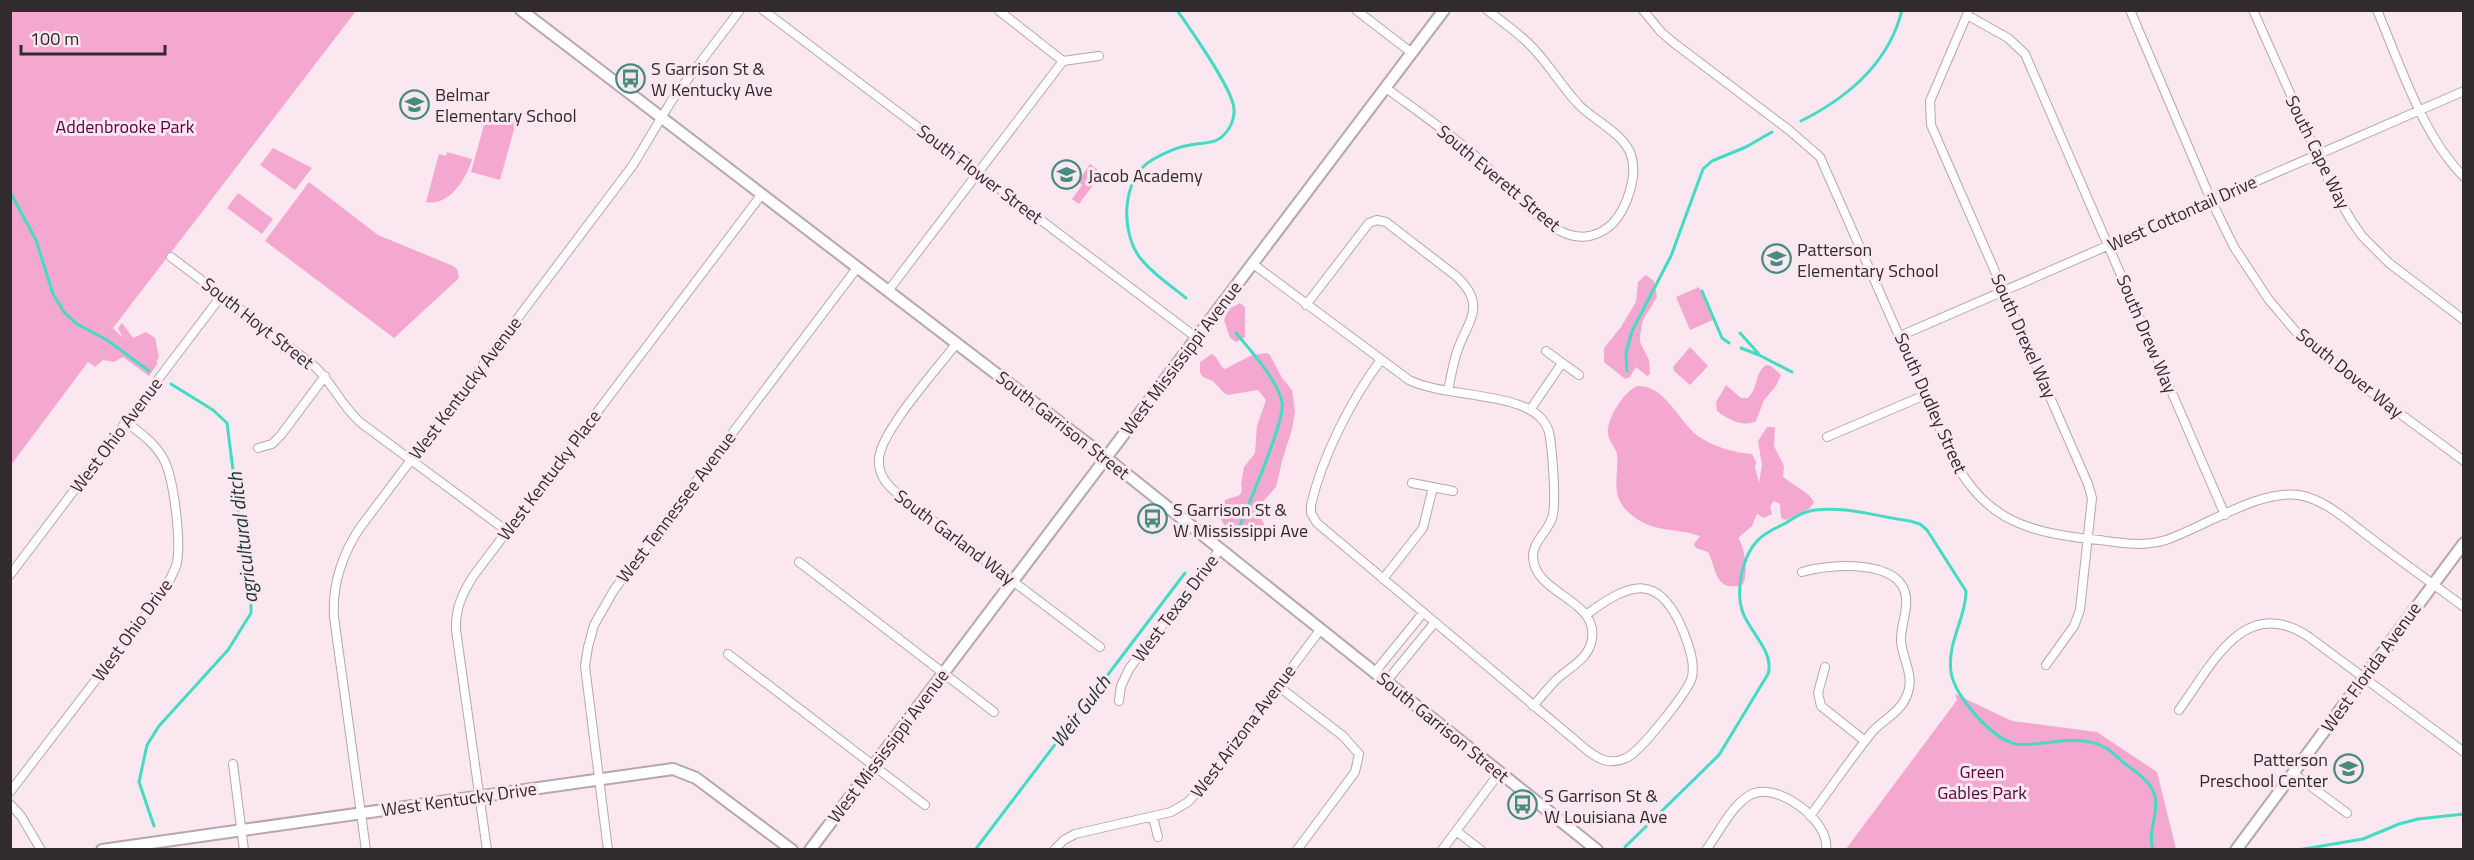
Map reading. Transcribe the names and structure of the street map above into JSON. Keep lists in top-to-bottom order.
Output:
{
  "streets": {
    "main road": [
      "West Mississippi Avenue",
      "South Garrison Street",
      "West Florida Avenue",
      "West Kentucky Drive"
    ],
    "street": [
      "South Cape Way",
      "South Flower Street",
      "South Everett Street",
      "West Cottontail Drive",
      "South Hoyt Street",
      "South Drew Way",
      "South Drexel Way",
      "South Dover Way",
      "West Kentucky Avenue",
      "South Dudley Street",
      "West Ohio Avenue",
      "West Kentucky Place",
      "West Tennessee Avenue",
      "South Garland Way",
      "West Texas Drive",
      "West Ohio Drive",
      "West Arizona Avenue"
    ]
  },
  "crossings": [
    ["South Cape Way", "West Cottontail Drive"],
    ["South Flower Street", "West Mississippi Avenue"],
    ["South Everett Street", "West Mississippi Avenue"],
    ["West Cottontail Drive", "South Drew Way"],
    ["West Cottontail Drive", "South Drexel Way"],
    ["West Cottontail Drive", "South Dover Way"],
    ["West Cottontail Drive", "South Dudley Street"],
    ["South Hoyt Street", "West Kentucky Avenue"],
    ["South Hoyt Street", "West Ohio Avenue"],
    ["South Hoyt Street", "West Kentucky Place"],
    ["South Drew Way", "South Drexel Way"],
    ["South Drew Way", "South Dudley Street"],
    ["South Drexel Way", "South Dudley Street"],
    ["West Mississippi Avenue", "South Garrison Street"],
    ["West Mississippi Avenue", "South Garland Way"],
    ["West Kentucky Avenue", "South Garrison Street"],
    ["West Kentucky Avenue", "West Kentucky Drive"],
    ["South Dudley Street", "West Florida Avenue"],
    ["South Garrison Street", "West Kentucky Place"],
    ["South Garrison Street", "West Tennessee Avenue"],
    ["South Garrison Street", "South Garland Way"],
    ["South Garrison Street", "West Texas Drive"],
    ["South Garrison Street", "West Arizona Avenue"],
    ["West Ohio Avenue", "West Ohio Drive"],
    ["West Kentucky Place", "West Kentucky Drive"],
    ["West Tennessee Avenue", "West Kentucky Drive"]
  ],
  "water": ["agricultural ditch", "Weir Gulch"],
  "parks": ["Addenbrooke Park", "Green Gables Park"],
  "places": {
    "bus stop": ["S Garrison St & W Kentucky Ave", "S Garrison St & W Mississippi Ave", "S Garrison St & W Louisiana Ave"],
    "school or university": [
      "Belmar Elementary School",
      "Jacob Academy",
      "Patterson Elementary School",
      "Patterson Preschool Center"
    ]
  },
  "scale_bar": "100 m"
}
